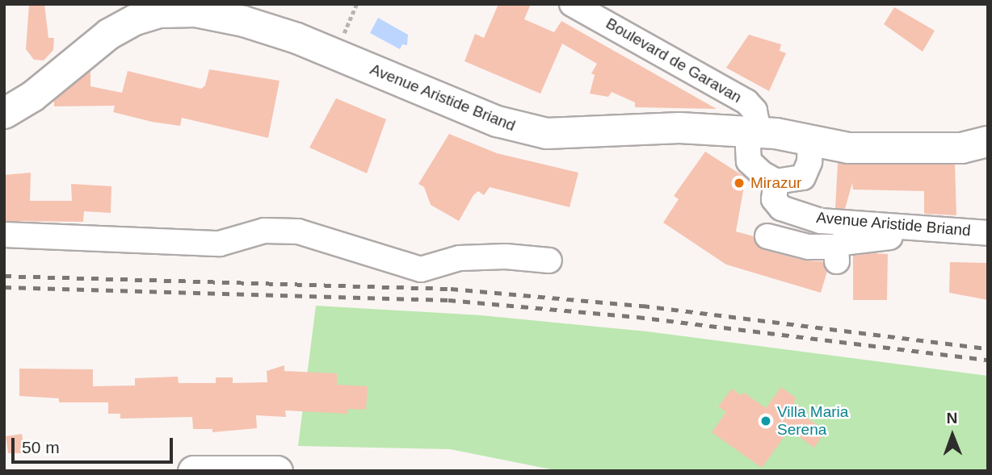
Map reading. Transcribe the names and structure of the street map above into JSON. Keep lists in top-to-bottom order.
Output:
{
  "streets": {
    "main road": ["Avenue Aristide Briand"],
    "street": ["Boulevard de Garavan"]
  },
  "crossings": [
    ["Boulevard de Garavan", "Avenue Aristide Briand"]
  ],
  "places": ["Mirazur", "Villa Maria Serena"],
  "scale_bar": "50 m",
  "north": "top"
}
